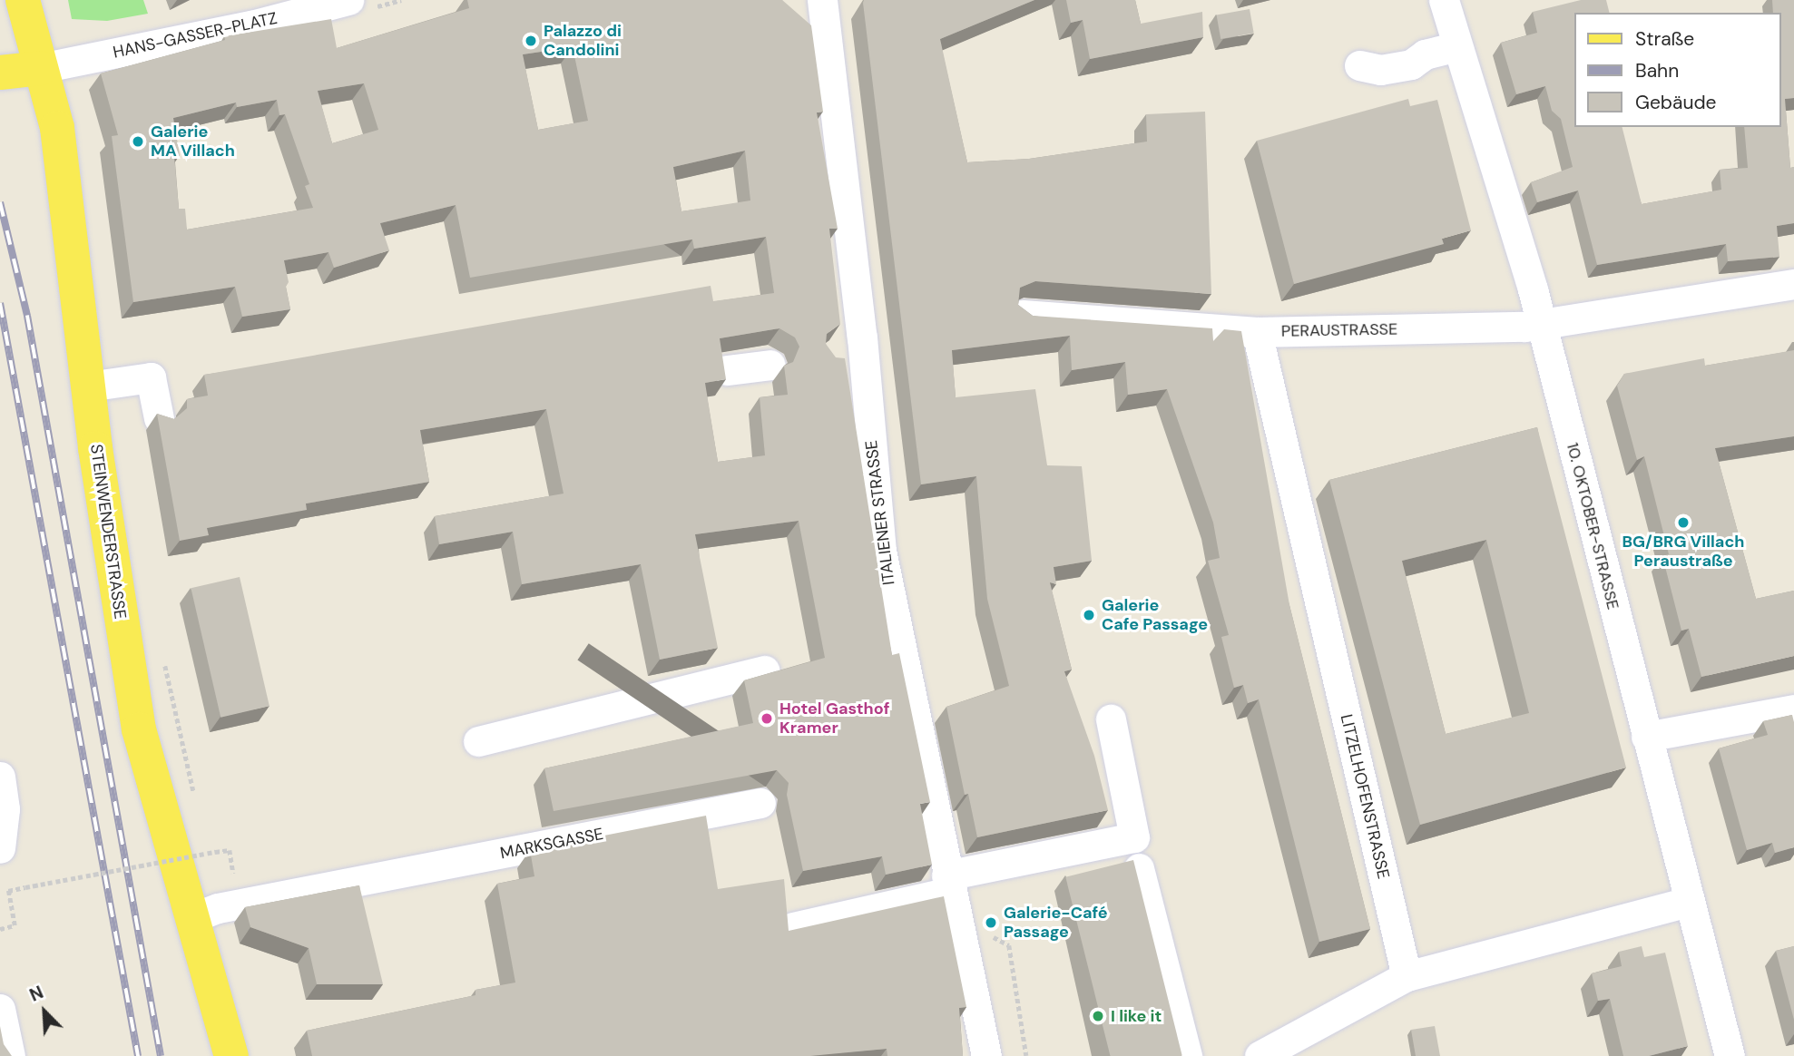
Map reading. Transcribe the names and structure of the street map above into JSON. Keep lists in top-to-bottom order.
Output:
{
  "streets": {
    "main road": ["STEINWENDERSTRASSE"],
    "street": [
      "HANS-GASSER-PLATZ",
      "PERAUSTRASSE",
      "ITALIENER STRASSE",
      "10. OKTOBER-STRASSE",
      "LITZELHOFENSTRASSE",
      "MARKSGASSE"
    ]
  },
  "crossings": [
    ["HANS-GASSER-PLATZ", "STEINWENDERSTRASSE"],
    ["PERAUSTRASSE", "10. OKTOBER-STRASSE"],
    ["PERAUSTRASSE", "LITZELHOFENSTRASSE"],
    ["STEINWENDERSTRASSE", "MARKSGASSE"]
  ],
  "places": [
    "Palazzo di Candolini",
    "Galerie MA Villach",
    "BG/BRG Villach Peraustraße",
    "Galerie Cafe Passage",
    "Hotel Gasthof Kramer",
    "Galerie-Café Passage",
    "I like it"
  ],
  "legend": ["Straße", "Bahn", "Gebäude"],
  "north": "top left"
}
